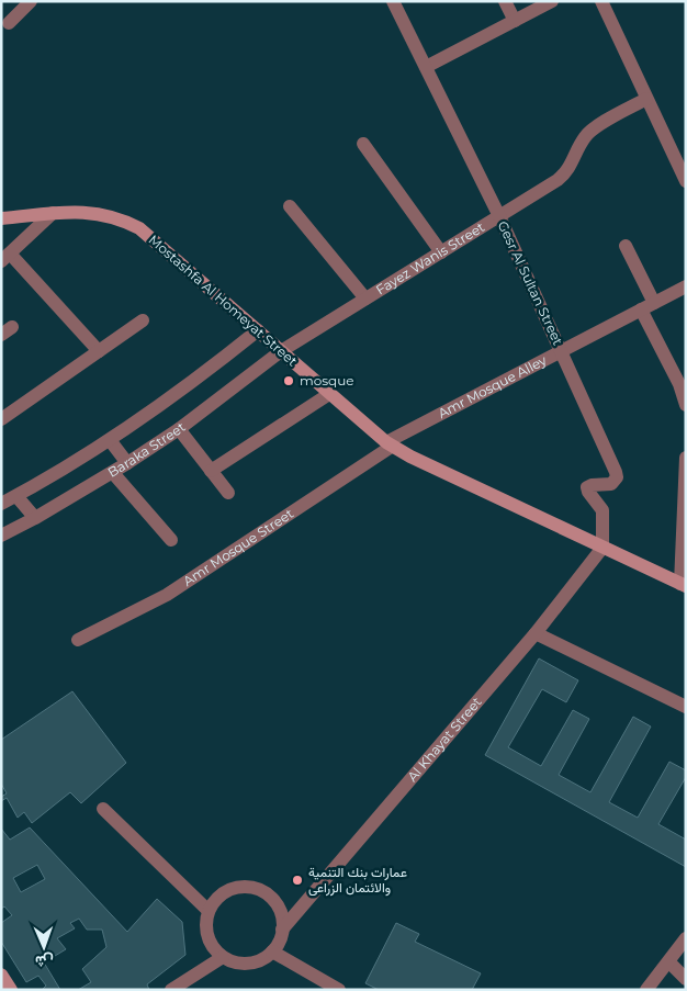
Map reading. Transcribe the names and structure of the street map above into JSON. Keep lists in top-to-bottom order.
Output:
{
  "streets": {
    "street": [
      "Fayez Wanis Street",
      "Gesr Al Sultan Street",
      "Mostashfa Al Homeyat Street",
      "Amr Mosque Alley",
      "Baraka Street",
      "Amr Mosque Street",
      "Al Khayat Street"
    ]
  },
  "crossings": [
    ["Fayez Wanis Street", "Gesr Al Sultan Street"],
    ["Fayez Wanis Street", "Mostashfa Al Homeyat Street"],
    ["Fayez Wanis Street", "Baraka Street"],
    ["Gesr Al Sultan Street", "Mostashfa Al Homeyat Street"],
    ["Gesr Al Sultan Street", "Amr Mosque Alley"],
    ["Gesr Al Sultan Street", "Al Khayat Street"],
    ["Mostashfa Al Homeyat Street", "Amr Mosque Alley"],
    ["Mostashfa Al Homeyat Street", "Baraka Street"],
    ["Mostashfa Al Homeyat Street", "Amr Mosque Street"],
    ["Mostashfa Al Homeyat Street", "Al Khayat Street"],
    ["Amr Mosque Alley", "Amr Mosque Street"]
  ],
  "places": ["mosque", "عمارات بنك التنمية والائتمان الزراعى"],
  "north": "bottom"
}
